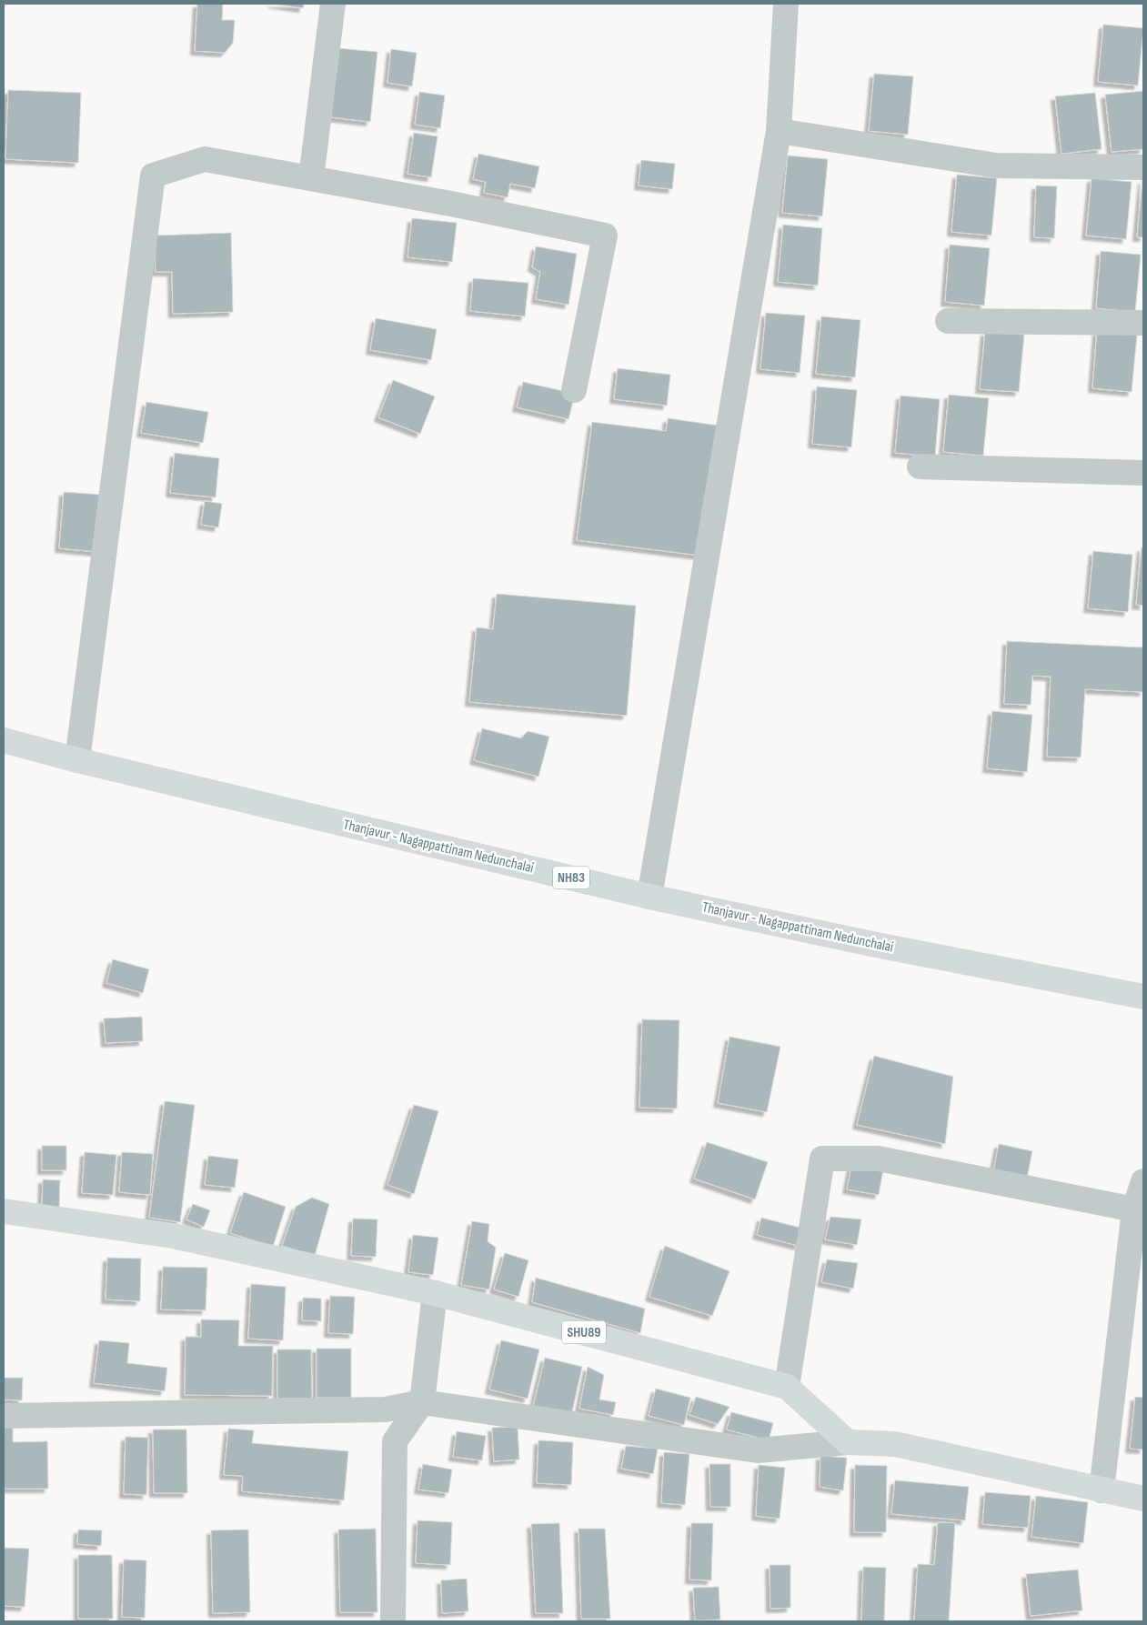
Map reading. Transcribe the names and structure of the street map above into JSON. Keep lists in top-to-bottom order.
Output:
{
  "streets": {
    "main road": ["Thanjavur - Nagappattinam Nedunchalai", "NH83", "SHU89"]
  }
}
